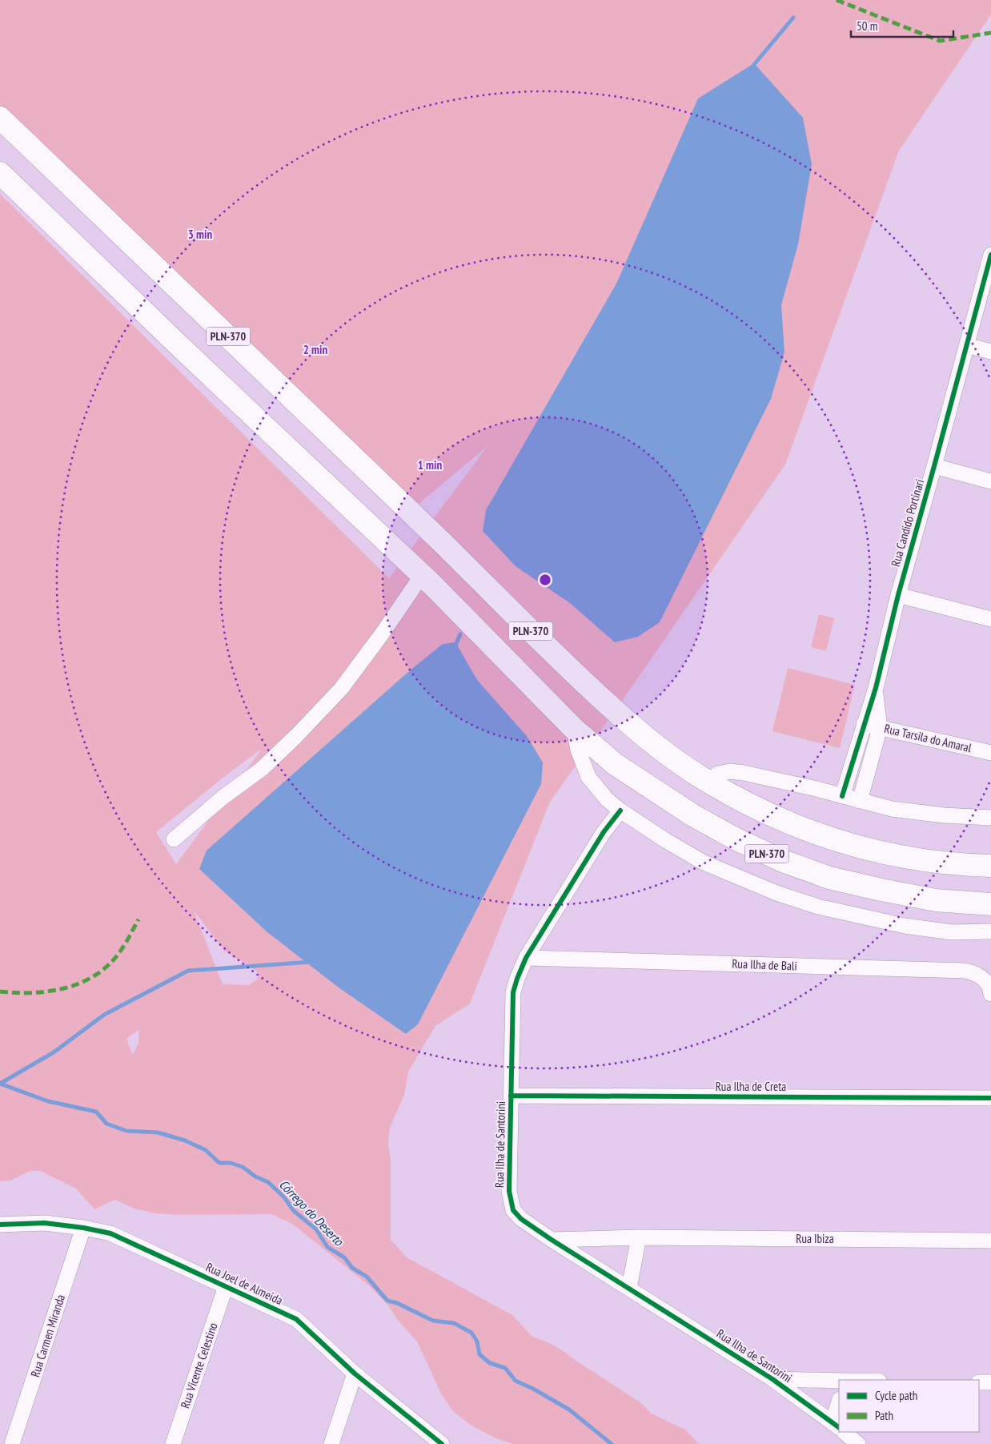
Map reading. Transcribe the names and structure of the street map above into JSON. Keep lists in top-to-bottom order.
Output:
{
  "streets": {
    "main road": ["PLN-370"],
    "street": [
      "Rua Candido Portinari",
      "Rua Tarsila do Amaral",
      "Rua Ilha de Bali",
      "Rua Ilha de Creta",
      "Rua Ilha de Santorini",
      "Rua Ibiza",
      "Rua Joel de Almeida",
      "Rua Carmen Miranda",
      "Rua Vicente Celestino"
    ]
  },
  "crossings": [
    ["Rua Candido Portinari", "Rua Tarsila do Amaral"],
    ["Rua Ilha de Bali", "Rua Ilha de Santorini"],
    ["Rua Ilha de Creta", "Rua Ilha de Santorini"],
    ["Rua Ilha de Santorini", "Rua Ibiza"],
    ["Rua Joel de Almeida", "Rua Carmen Miranda"],
    ["Rua Joel de Almeida", "Rua Vicente Celestino"]
  ],
  "water": ["Córrego do Deserto"],
  "legend": ["Cycle path", "Path"],
  "scale_bar": "50 m",
  "rings": ["3 min", "2 min", "1 min"]
}
